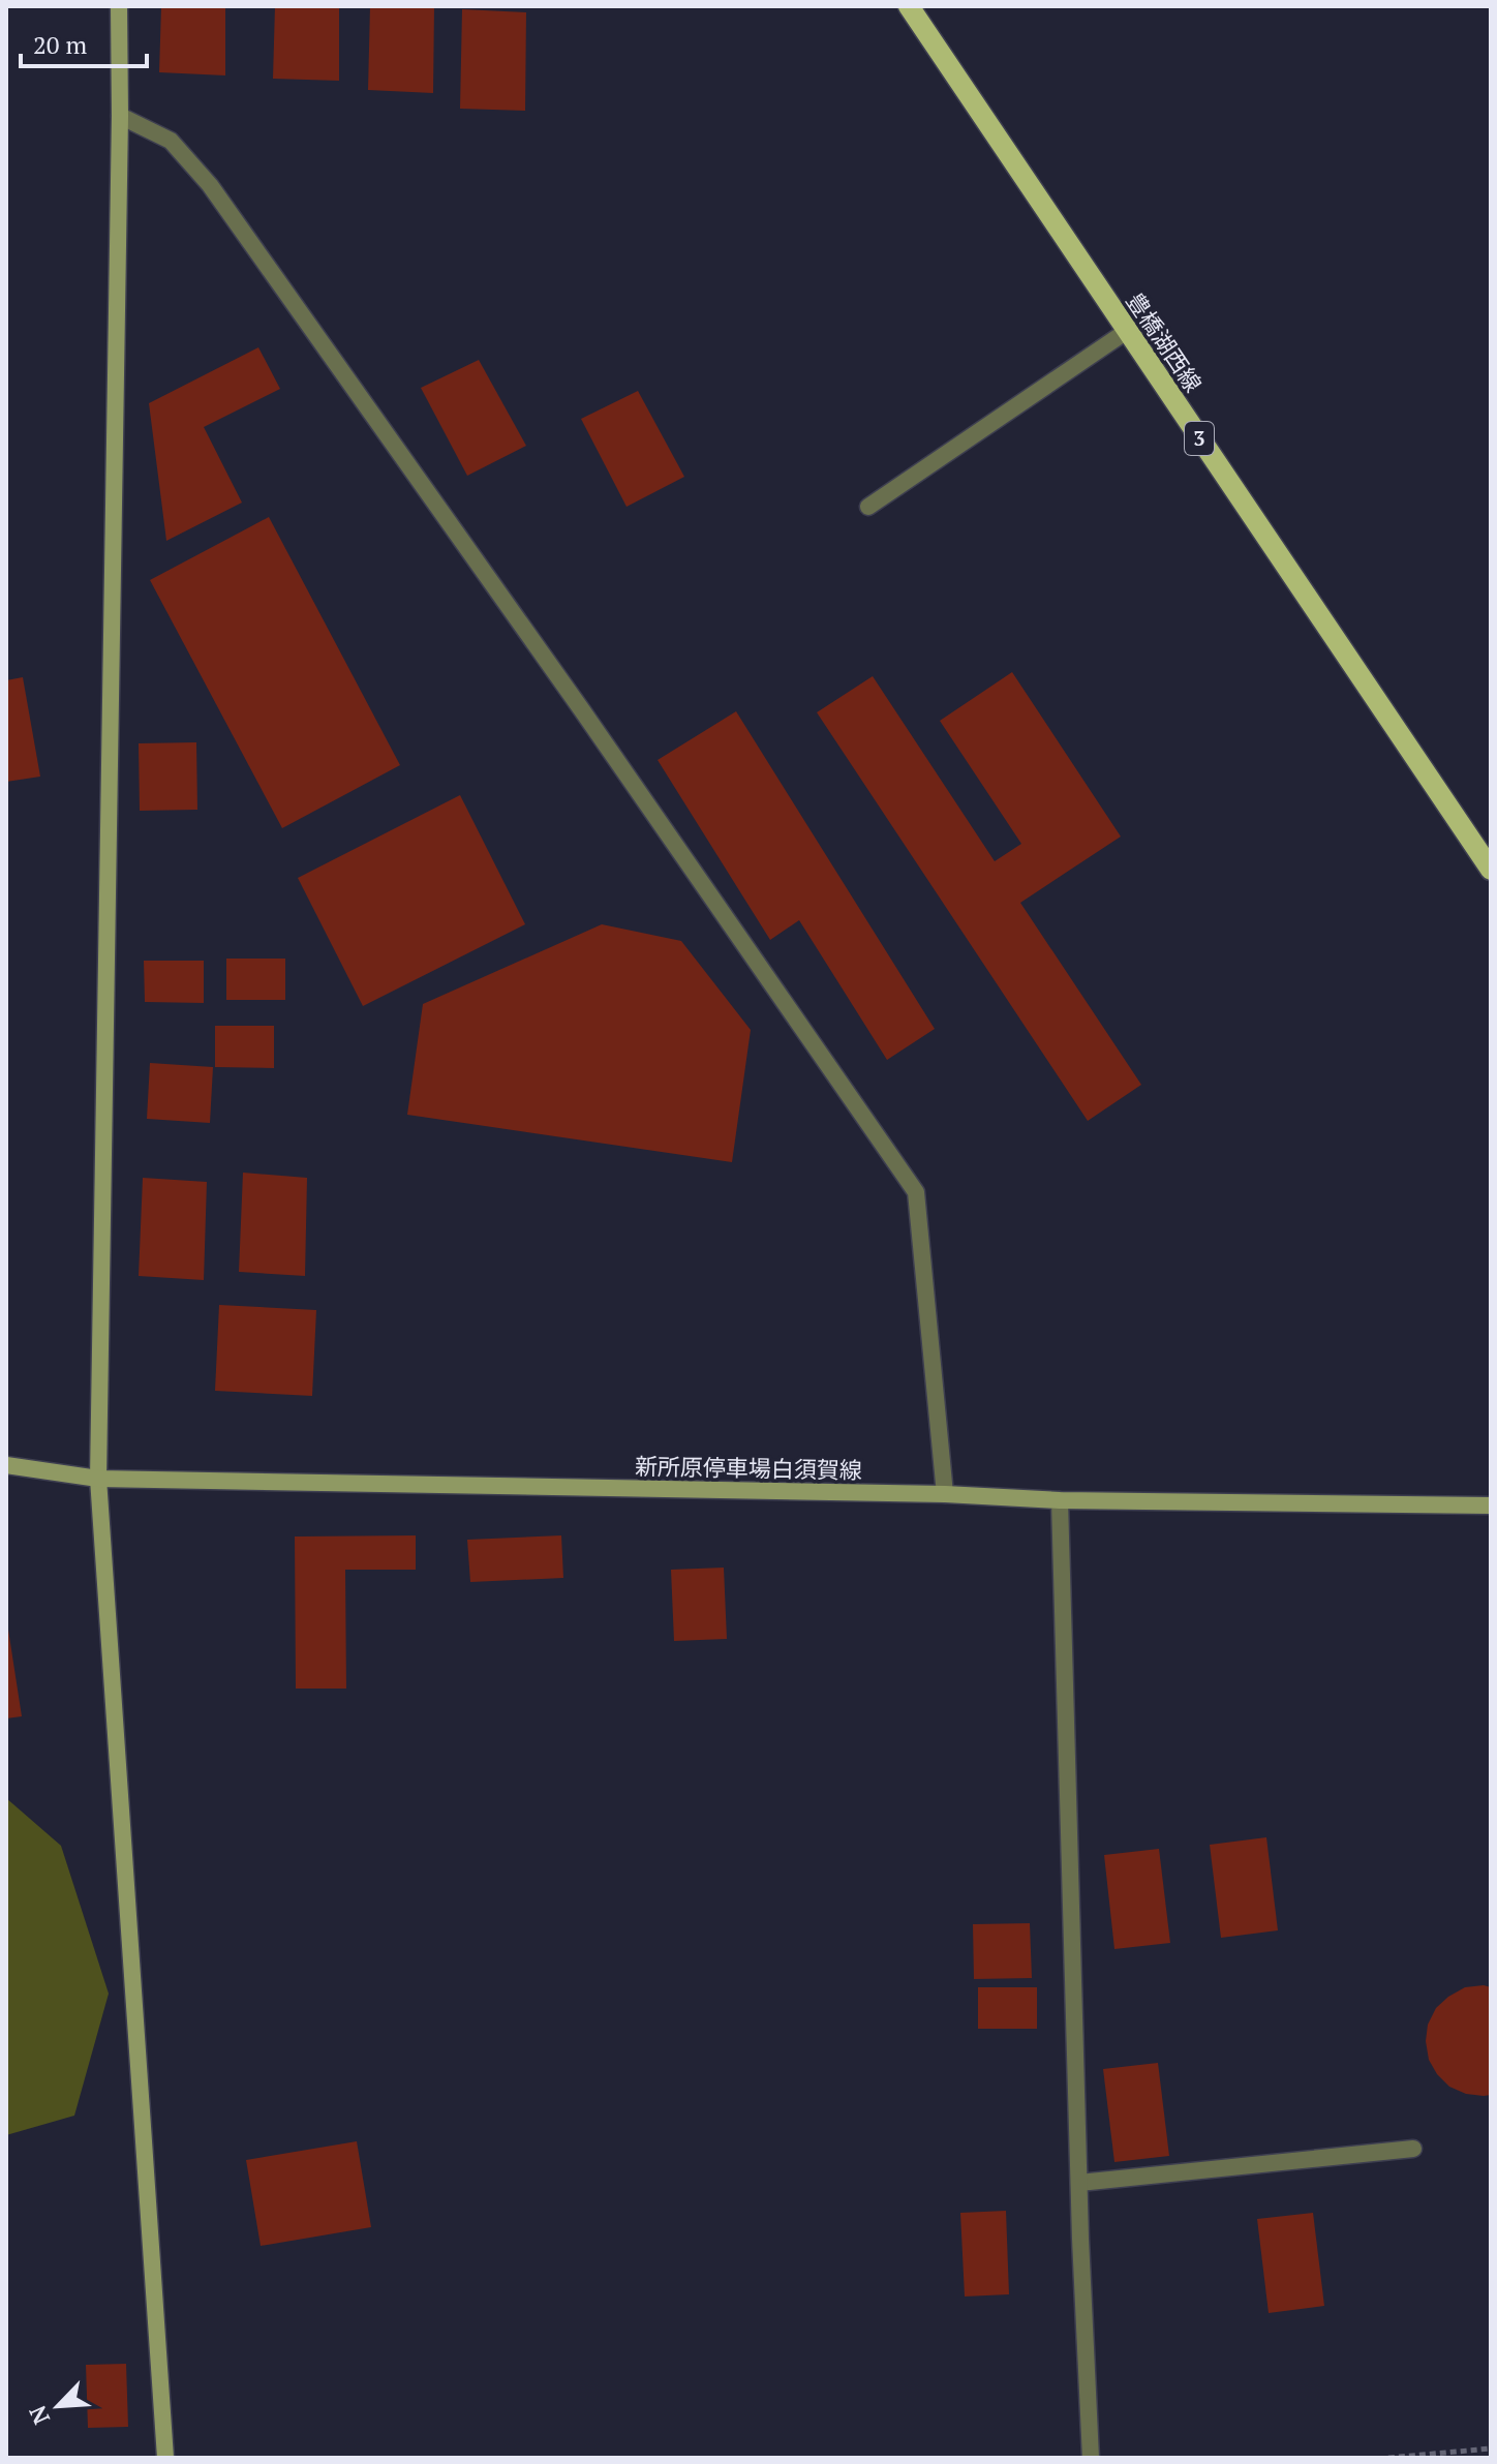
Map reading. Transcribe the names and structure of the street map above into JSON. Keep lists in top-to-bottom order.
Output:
{
  "streets": {
    "main road": ["豊橋湖西線", "3"],
    "street": ["新所原停車場白須賀線"]
  },
  "scale_bar": "20 m",
  "north": "bottom left"
}
